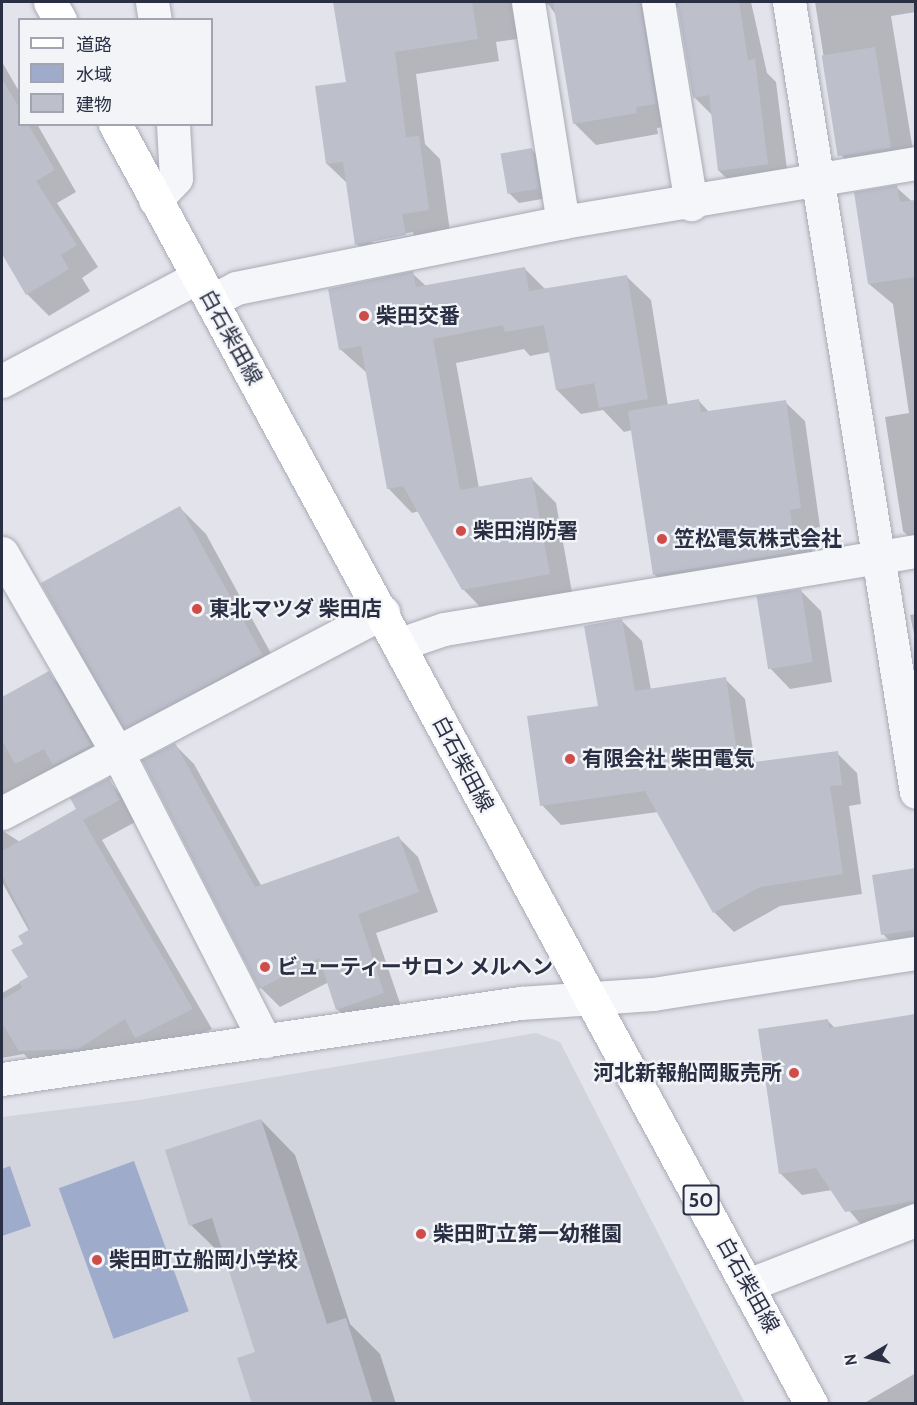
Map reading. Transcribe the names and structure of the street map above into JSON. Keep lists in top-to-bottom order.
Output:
{
  "streets": {
    "main road": ["白石柴田線", "50"]
  },
  "places": [
    "柴田交番",
    "柴田消防署",
    "笠松電気株式会社",
    "東北マツダ 柴田店",
    "有限会社 柴田電気",
    "ビューティーサロン メルヘン",
    "河北新報船岡販売所",
    "柴田町立第一幼稚園",
    "柴田町立船岡小学校"
  ],
  "legend": ["道路", "水域", "建物"],
  "north": "left"
}
